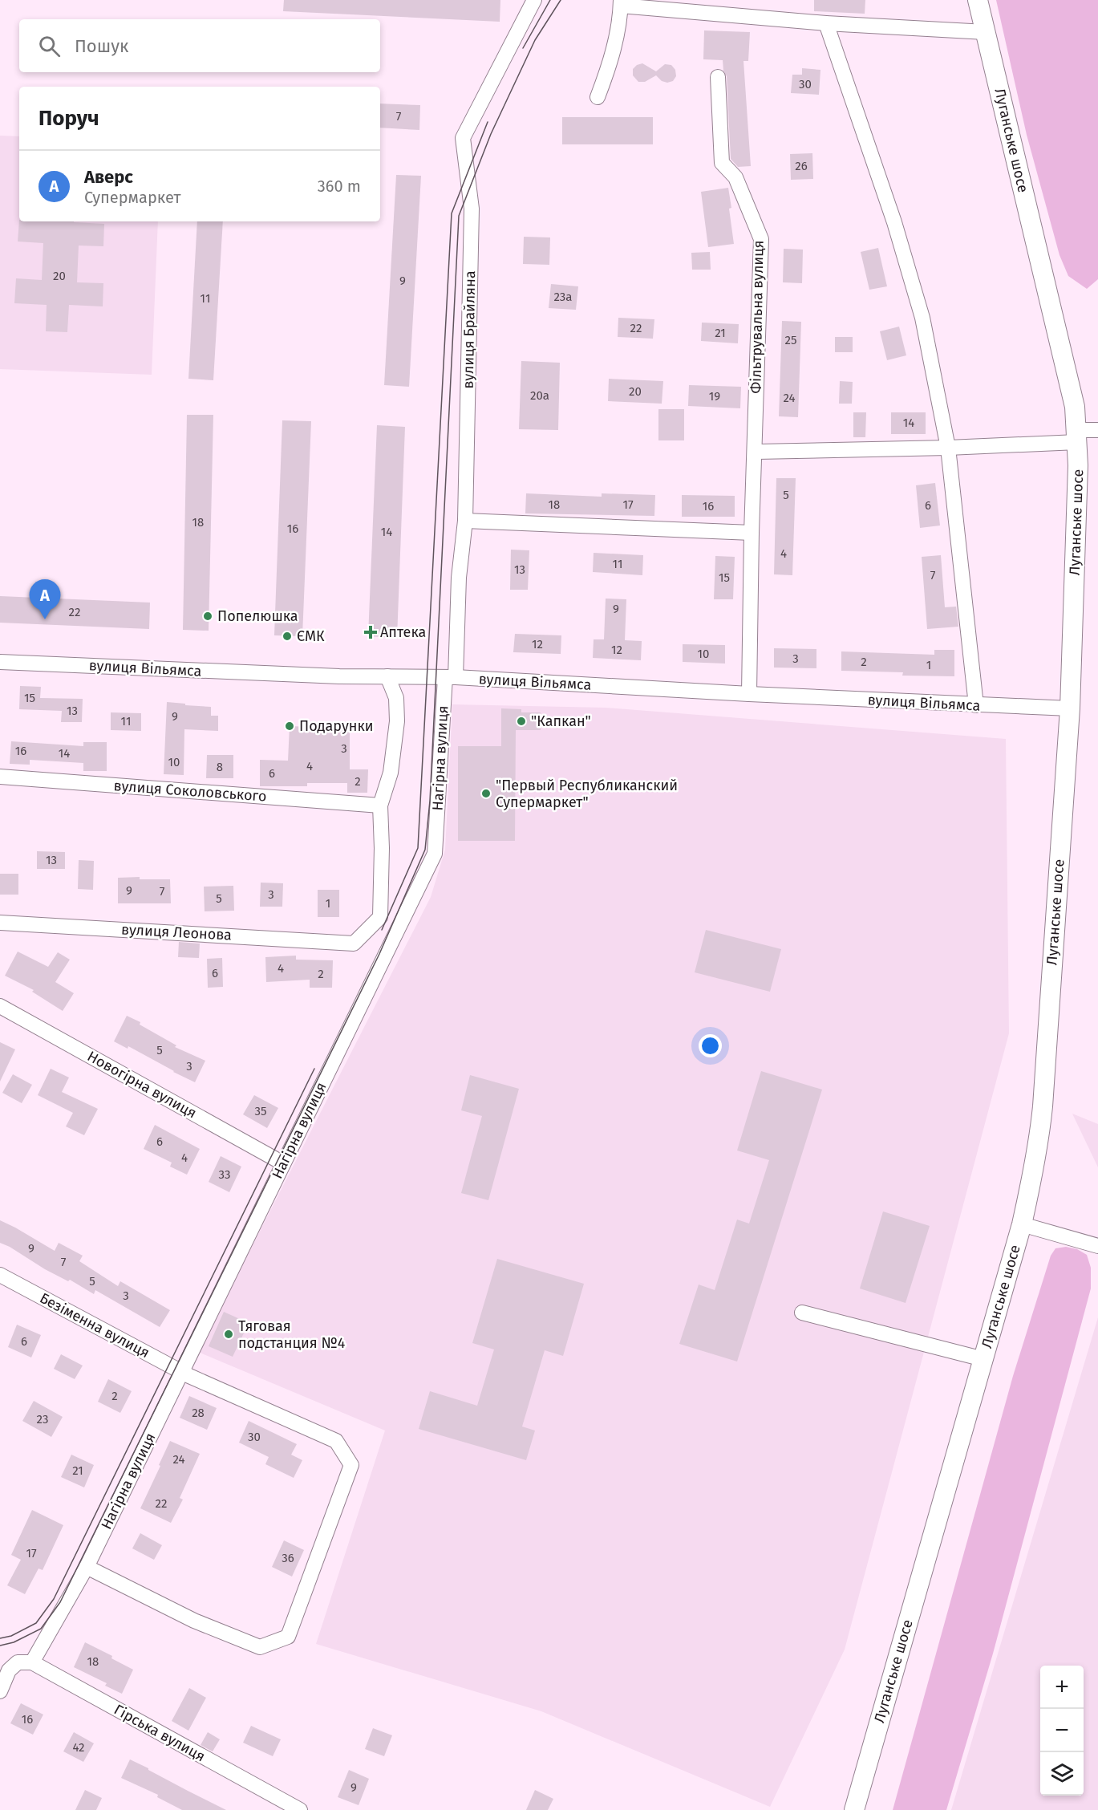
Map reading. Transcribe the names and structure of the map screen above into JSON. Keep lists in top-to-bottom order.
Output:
{
  "streets": {
    "main road": ["Луганське шосе"],
    "street": [
      "Фільтрувальна вулиця",
      "вулиця Брайляна",
      "вулиця Вільямса",
      "Нагірна вулиця",
      "вулиця Соколовського",
      "вулиця Леонова",
      "Новогірна вулиця",
      "Безіменна вулиця",
      "Гірська вулиця"
    ]
  },
  "crossings": [
    ["Луганське шосе", "вулиця Вільямса"],
    ["Фільтрувальна вулиця", "вулиця Вільямса"],
    ["вулиця Брайляна", "вулиця Вільямса"],
    ["вулиця Брайляна", "Нагірна вулиця"],
    ["вулиця Вільямса", "Нагірна вулиця"],
    ["Нагірна вулиця", "Новогірна вулиця"],
    ["Нагірна вулиця", "Безіменна вулиця"],
    ["Нагірна вулиця", "Гірська вулиця"],
    ["вулиця Соколовського", "вулиця Леонова"]
  ],
  "places": {
    "other": [
      "Попелюшка",
      "ЄМК",
      "\"Капкан\"",
      "Подарунки",
      "\"Первый Республиканский Супермаркет\"",
      "Тяговая подстанция №4"
    ],
    "health": ["Аптека"]
  },
  "house_numbers": [
    "30",
    "7",
    "26",
    "20",
    "9",
    "23а",
    "11",
    "22",
    "21",
    "25",
    "20",
    "20а",
    "19",
    "24",
    "14",
    "5",
    "18",
    "17",
    "6",
    "16",
    "18",
    "16",
    "14",
    "4",
    "11",
    "13",
    "7",
    "15",
    "9",
    "22",
    "12",
    "12",
    "10",
    "3",
    "2",
    "1",
    "15",
    "13",
    "9",
    "11",
    "3",
    "16",
    "14",
    "10",
    "4",
    "8",
    "6",
    "2",
    "13",
    "9",
    "7",
    "3",
    "5",
    "1",
    "4",
    "6",
    "2",
    "5",
    "3",
    "35",
    "6",
    "4",
    "33",
    "9",
    "7",
    "5",
    "3",
    "6",
    "2",
    "28",
    "23",
    "30",
    "24",
    "21",
    "22",
    "17",
    "36",
    "18",
    "16",
    "42",
    "9"
  ],
  "page": {
    "search": "Пошук",
    "heading": "Поруч",
    "list": [
      {
        "mark": "A",
        "name": "Аверс",
        "note": "Супермаркет",
        "value": "360 m"
      }
    ],
    "pins": "A",
    "map_buttons": ["+", "−"]
  }
}
